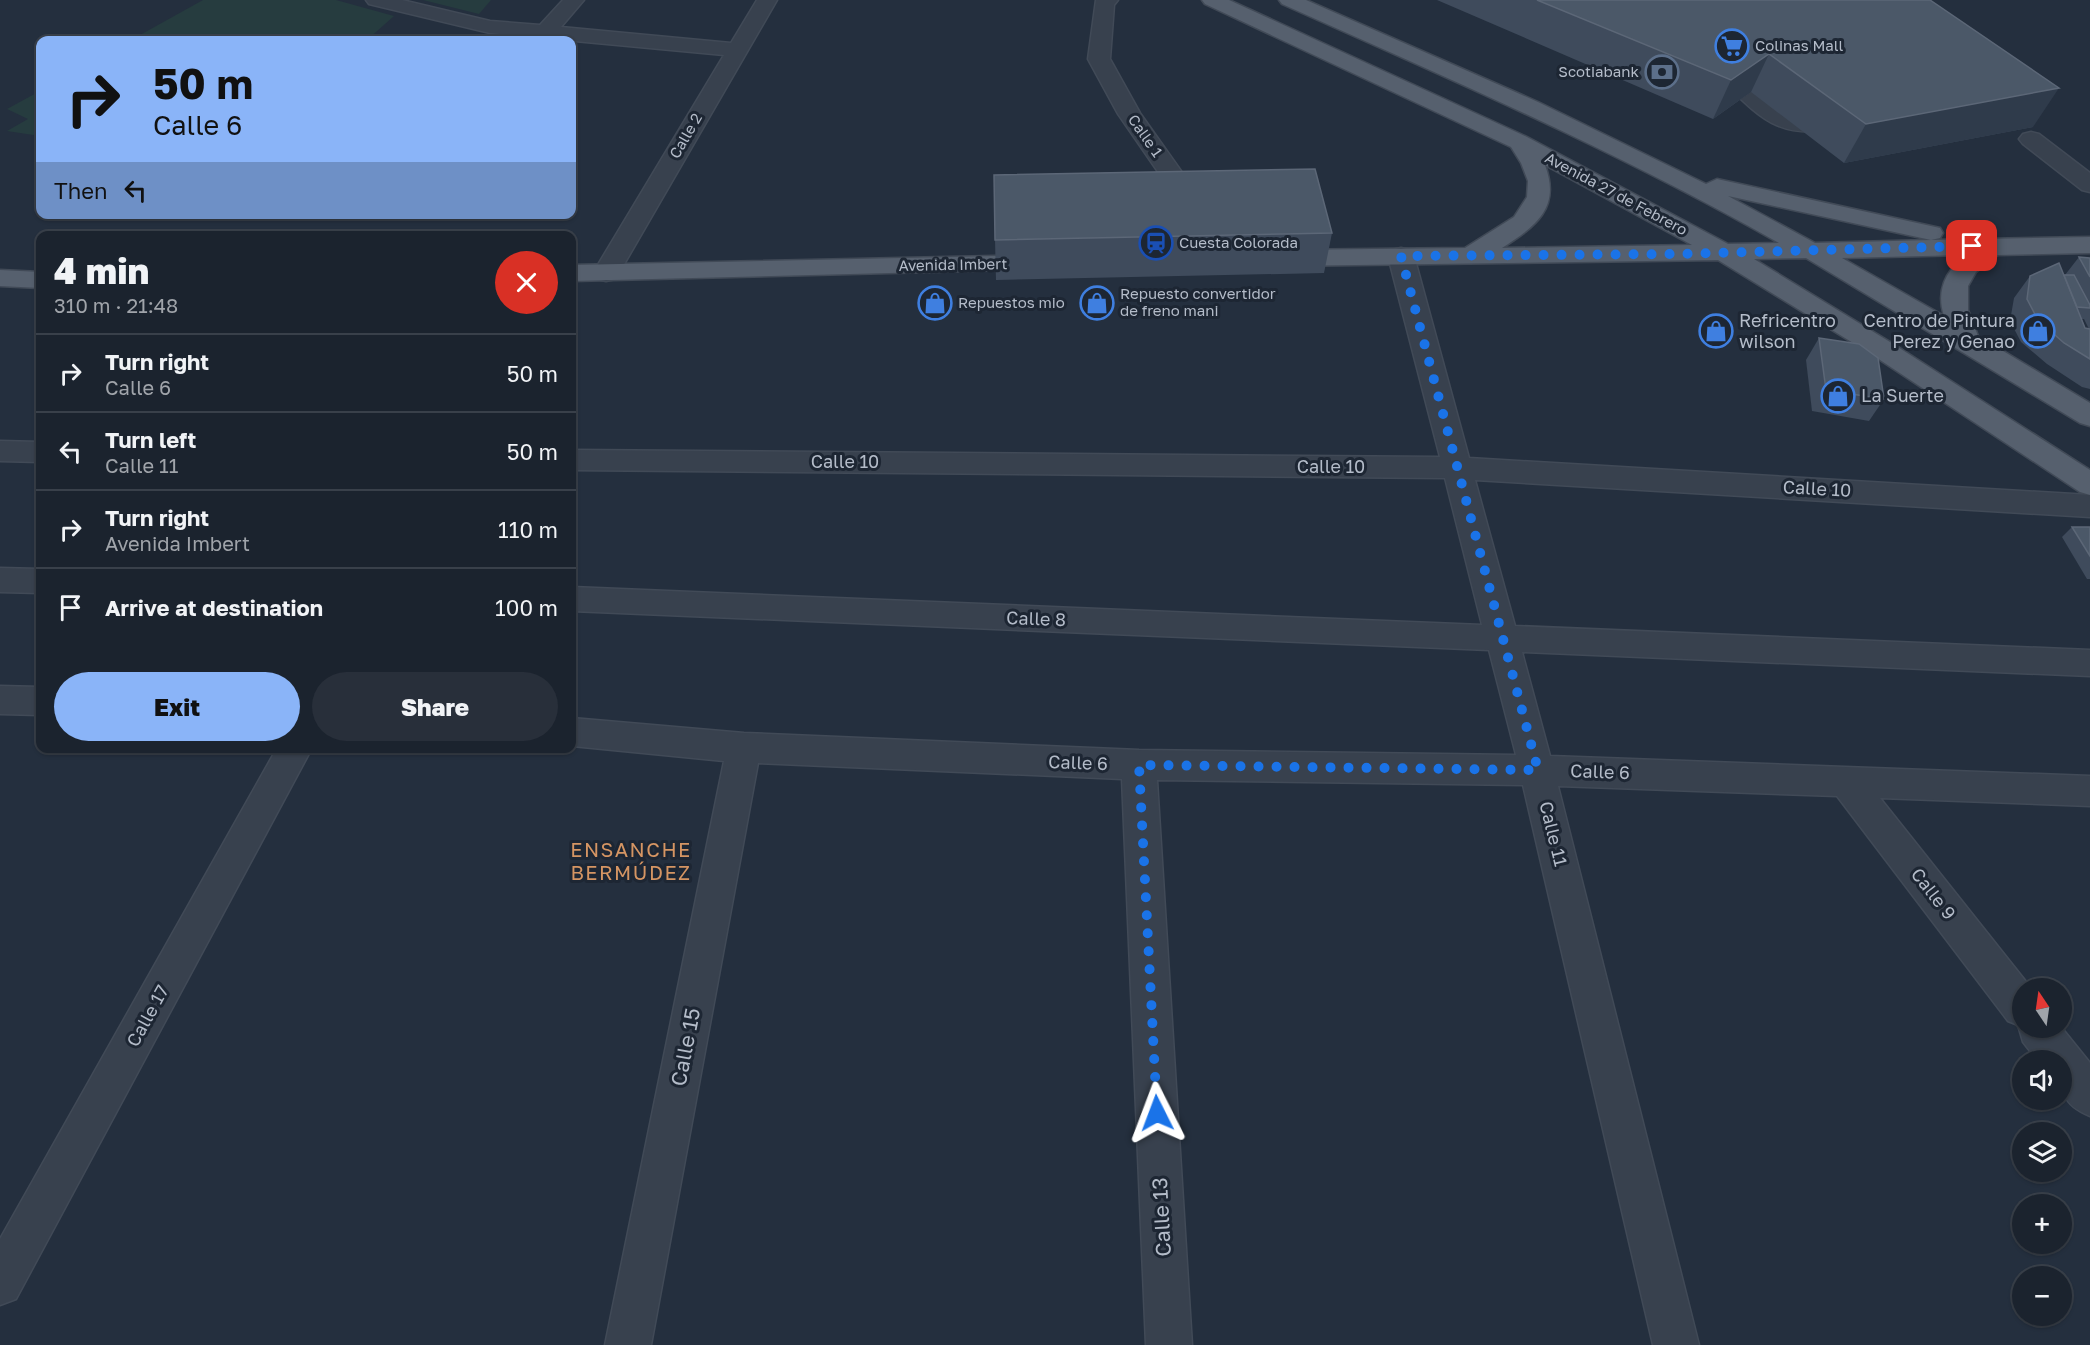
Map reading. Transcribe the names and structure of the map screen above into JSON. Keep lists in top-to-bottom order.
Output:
{
  "streets": {
    "main road": ["Avenida 27 de Febrero", "Avenida Imbert"],
    "street": [
      "Calle 2",
      "Calle 1",
      "Calle 10",
      "Calle 8",
      "Calle 6",
      "Calle 11",
      "Calle 9",
      "Calle 17",
      "Calle 15",
      "Calle 13"
    ]
  },
  "crossings": [
    ["Calle 2", "Avenida Imbert"],
    ["Calle 10", "Calle 11"],
    ["Calle 8", "Calle 11"],
    ["Calle 6", "Calle 11"],
    ["Calle 6", "Calle 9"],
    ["Calle 6", "Calle 15"],
    ["Calle 6", "Calle 13"]
  ],
  "districts": ["ENSANCHE BERMÚDEZ"],
  "places": {
    "supermarket": ["Colinas Mall"],
    "bank": ["Scotiabank"],
    "station": ["Cuesta Colorada"],
    "shop": [
      "Repuestos mio",
      "Repuesto convertidor de freno mani",
      "Refricentro wilson",
      "Centro de Pintura Perez y Genao",
      "La Suerte"
    ]
  },
  "north": "top",
  "page": {
    "turn": ["50 m", "Calle 6"],
    "then": "Then",
    "heading": ["4 min", "310 m · 21:48"],
    "list": [
      {
        "name": "Turn right",
        "note": "Calle 6",
        "value": "50 m"
      },
      {
        "name": "Turn left",
        "note": "Calle 11",
        "value": "50 m"
      },
      {
        "name": "Turn right",
        "note": "Avenida Imbert",
        "value": "110 m"
      },
      {
        "name": "Arrive at destination",
        "value": "100 m"
      }
    ],
    "buttons": ["Exit", "Share"],
    "map_buttons": ["+", "−"]
  }
}
